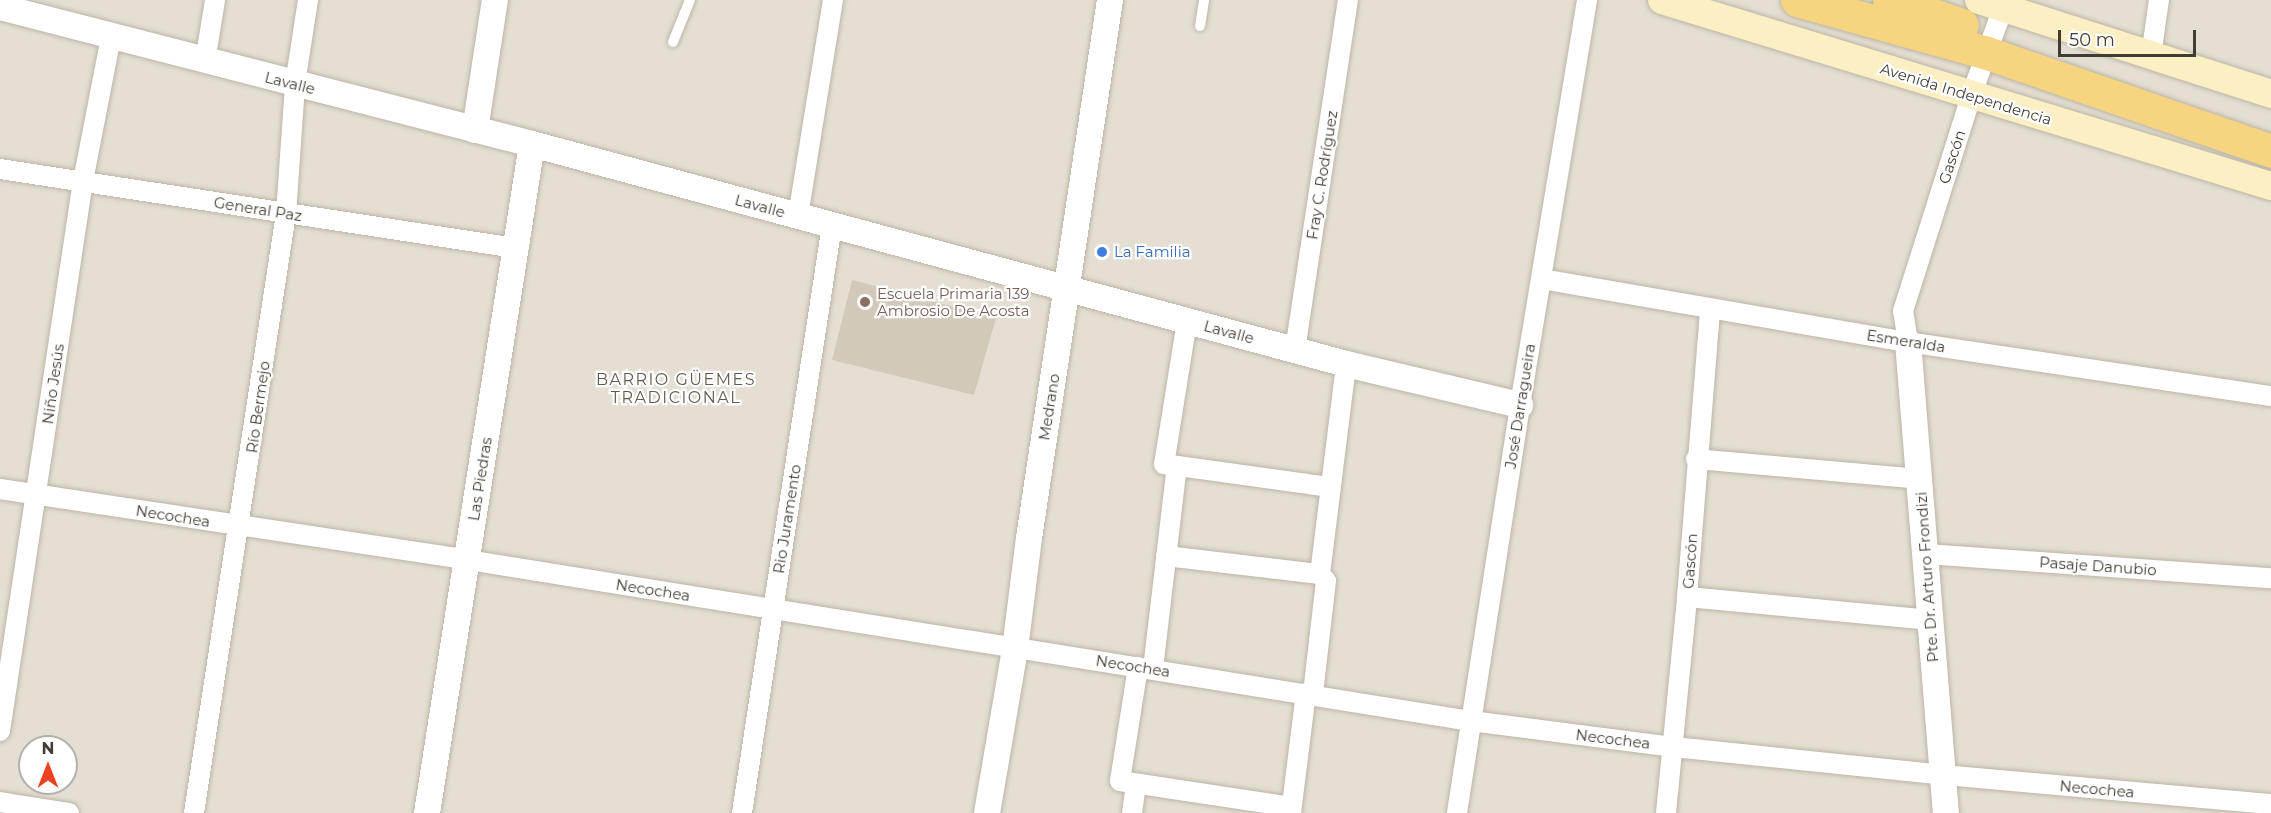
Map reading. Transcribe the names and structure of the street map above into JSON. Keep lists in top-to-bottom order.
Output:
{
  "streets": {
    "main road": ["Avenida Independencia"],
    "street": [
      "Lavalle",
      "Gascón",
      "Fray C. Rodríguez",
      "General Paz",
      "Esmeralda",
      "Niño Jesús",
      "José Darragueira",
      "Río Bermejo",
      "Medrano",
      "Las Piedras",
      "Necochea",
      "Rio Juramento",
      "Pasaje Danubio",
      "Pte. Dr. Arturo Frondizi"
    ]
  },
  "crossings": [
    ["Lavalle", "Fray C. Rodríguez"],
    ["Lavalle", "Niño Jesús"],
    ["Lavalle", "José Darragueira"],
    ["Lavalle", "Río Bermejo"],
    ["Lavalle", "Medrano"],
    ["Lavalle", "Las Piedras"],
    ["Lavalle", "Rio Juramento"],
    ["Avenida Independencia", "Gascón"],
    ["Gascón", "Esmeralda"],
    ["Gascón", "Necochea"],
    ["Gascón", "Pte. Dr. Arturo Frondizi"],
    ["General Paz", "Niño Jesús"],
    ["General Paz", "Río Bermejo"],
    ["General Paz", "Las Piedras"],
    ["Esmeralda", "José Darragueira"],
    ["Esmeralda", "Pte. Dr. Arturo Frondizi"],
    ["Niño Jesús", "Necochea"],
    ["José Darragueira", "Necochea"],
    ["Río Bermejo", "Necochea"],
    ["Medrano", "Necochea"],
    ["Las Piedras", "Necochea"],
    ["Necochea", "Rio Juramento"],
    ["Necochea", "Pte. Dr. Arturo Frondizi"],
    ["Pasaje Danubio", "Pte. Dr. Arturo Frondizi"]
  ],
  "districts": ["BARRIO GÜEMES TRADICIONAL"],
  "places": ["La Familia", "Escuela Primaria 139 Ambrosio De Acosta"],
  "scale_bar": "50 m",
  "north": "top"
}
